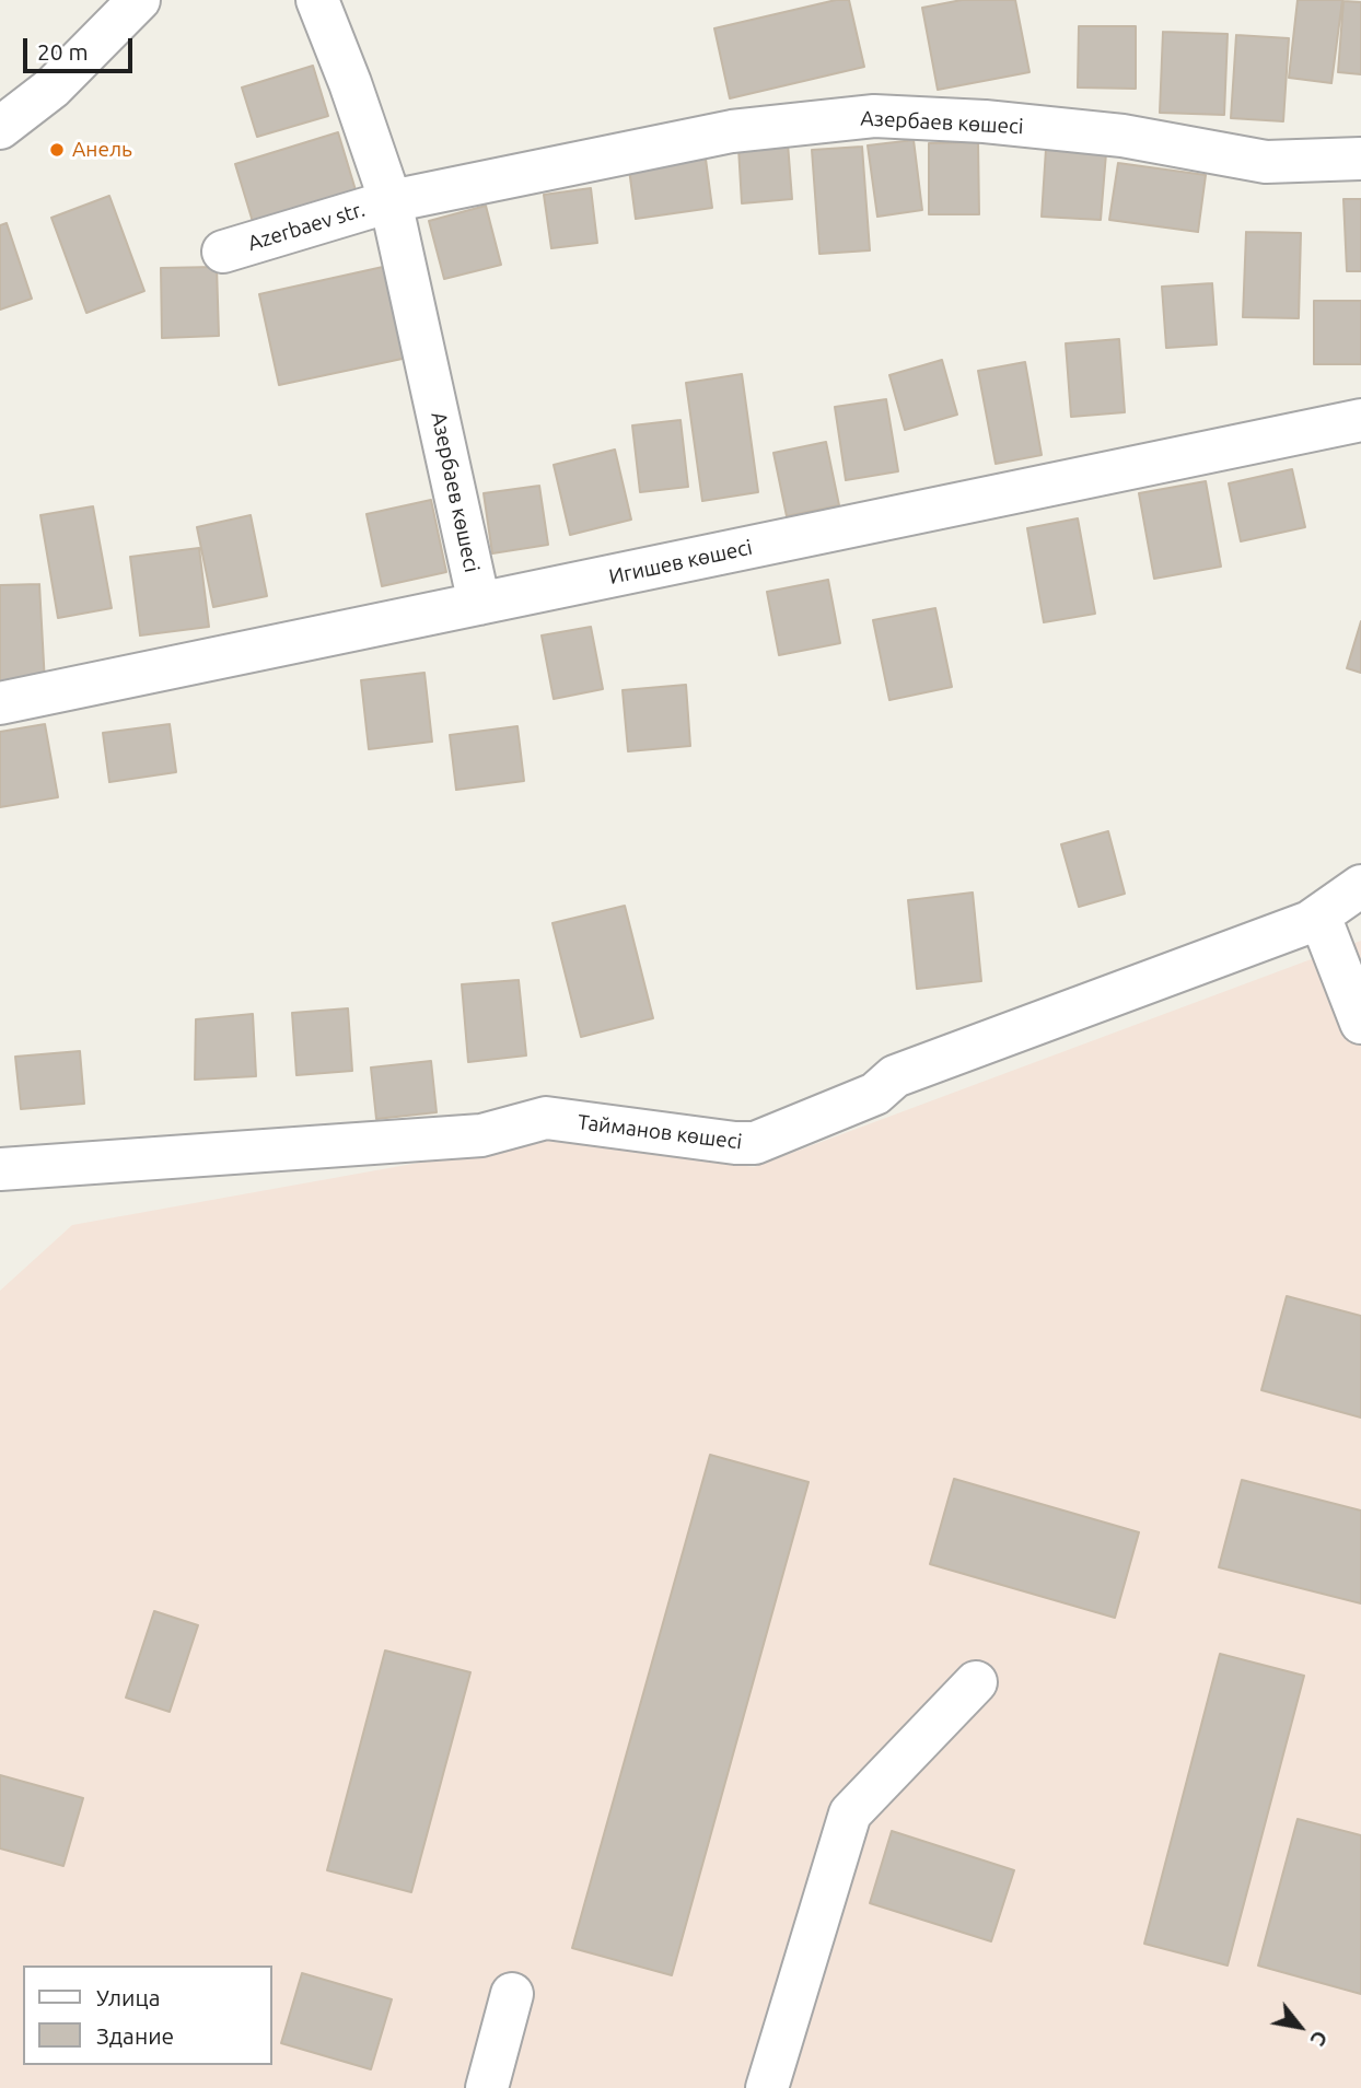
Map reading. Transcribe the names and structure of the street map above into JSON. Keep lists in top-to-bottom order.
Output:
{
  "streets": {
    "street": [
      "Азербаев көшесі",
      "Azerbaev str.",
      "Игишев көшесі",
      "Тайманов көшесі"
    ]
  },
  "crossings": [
    ["Азербаев көшесі", "Azerbaev str."],
    ["Азербаев көшесі", "Игишев көшесі"]
  ],
  "places": ["Анель"],
  "legend": ["Улица", "Здание"],
  "scale_bar": "20 m",
  "north": "bottom right"
}
